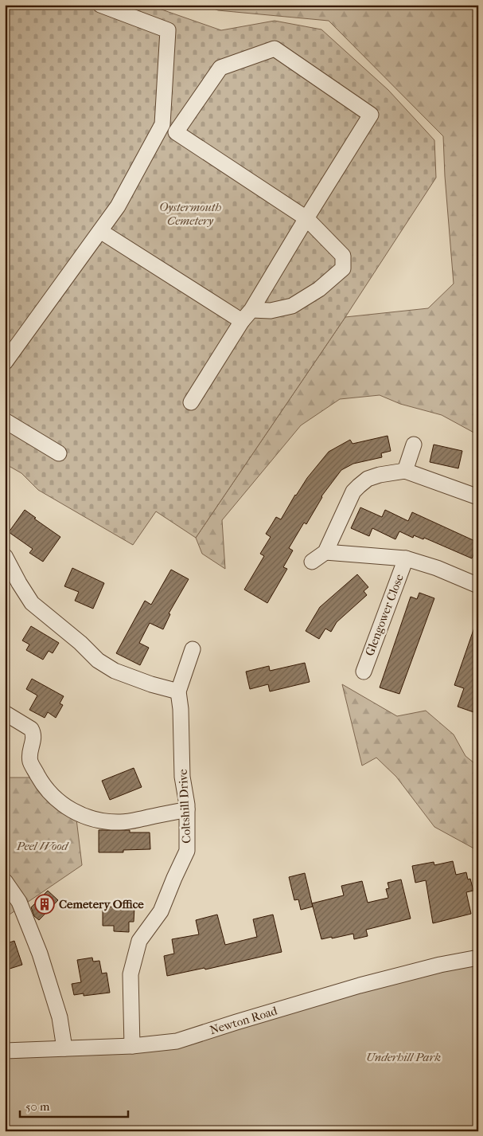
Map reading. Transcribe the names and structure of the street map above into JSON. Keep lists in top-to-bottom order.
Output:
{
  "streets": {
    "street": ["Glengower Close", "Coltshill Drive", "Newton Road"]
  },
  "crossings": [
    ["Coltshill Drive", "Newton Road"]
  ],
  "parks": ["Oystermouth Cemetery", "Peel Wood", "Underhill Park"],
  "places": {
    "building": ["Cemetery Office"]
  },
  "scale_bar": "50 m"
}
